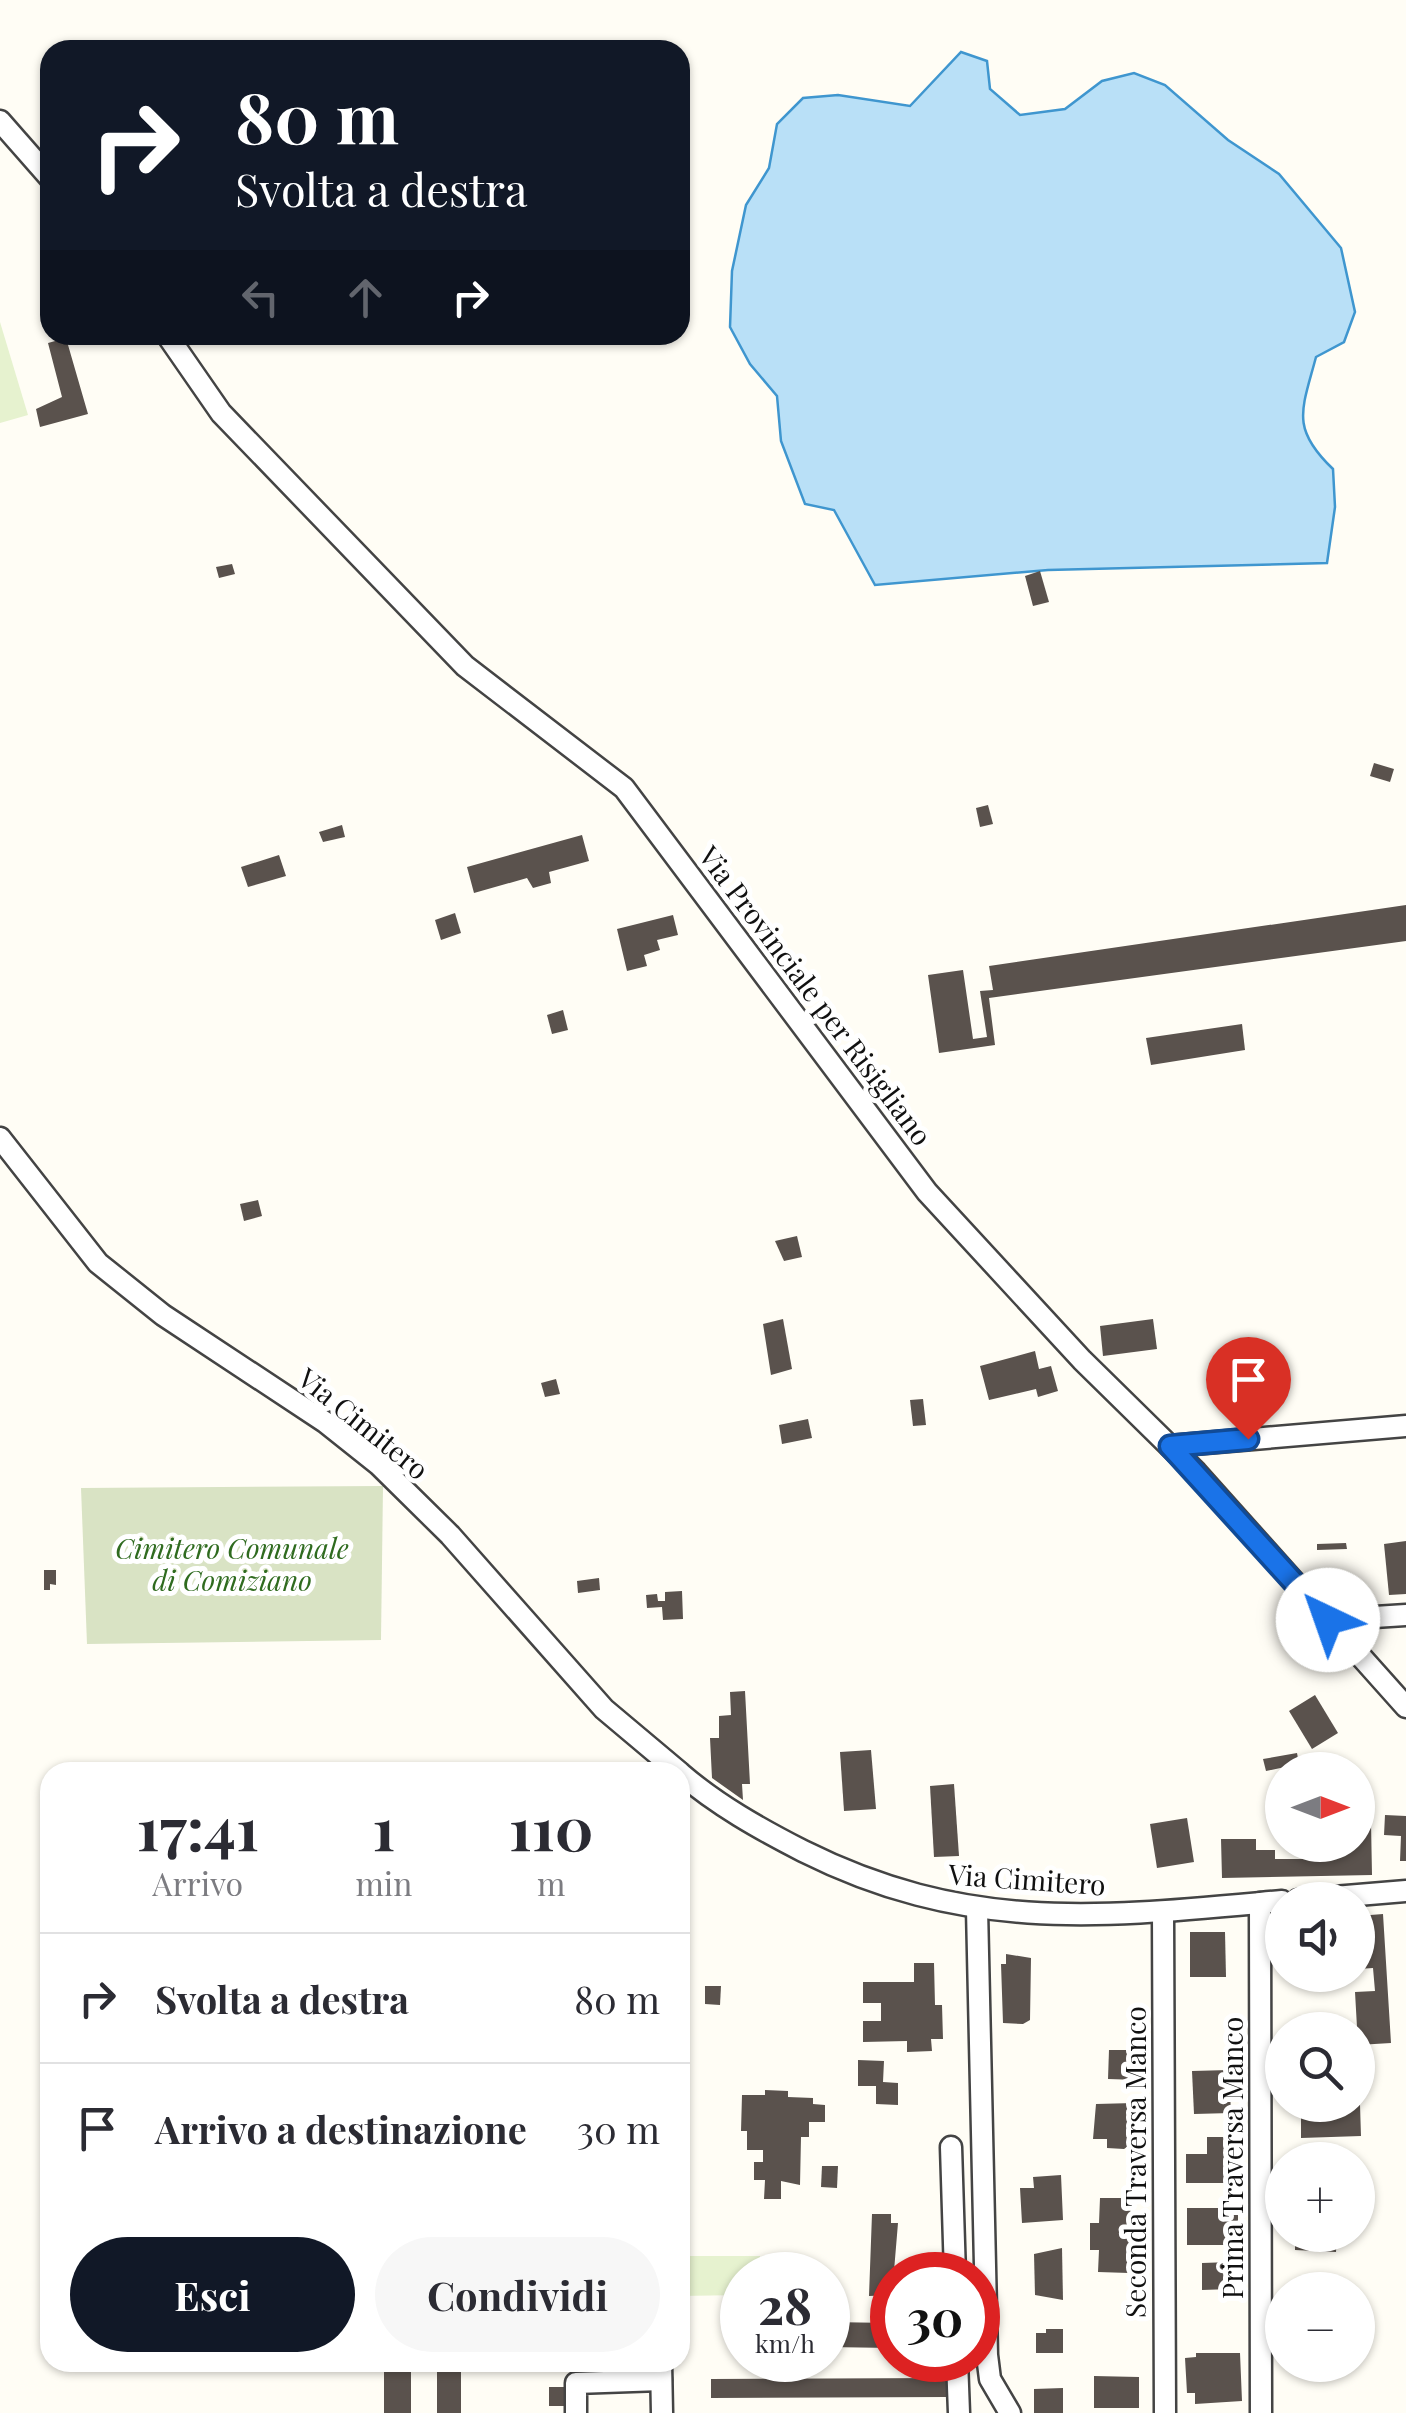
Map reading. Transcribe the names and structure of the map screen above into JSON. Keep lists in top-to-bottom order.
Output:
{
  "streets": {
    "street": [
      "Via Provinciale per Risigliano",
      "Via Cimitero",
      "Prima Traversa Manco",
      "Seconda Traversa Manco"
    ]
  },
  "crossings": [
    ["Via Cimitero", "Prima Traversa Manco"],
    ["Via Cimitero", "Seconda Traversa Manco"]
  ],
  "parks": ["Cimitero Comunale di Comiziano"],
  "north": "right",
  "page": {
    "turn": ["80 m", "Svolta a destra"],
    "map_buttons": ["+", "−"],
    "eta": [
      "17:41",
      "Arrivo",
      "1",
      "min",
      "110",
      "m"
    ],
    "list": [
      {
        "name": "Svolta a destra",
        "value": "80 m"
      },
      {
        "name": "Arrivo a destinazione",
        "value": "30 m"
      }
    ],
    "buttons": ["Esci", "Condividi"],
    "speed": "28 km/h",
    "limit": "30"
  }
}
